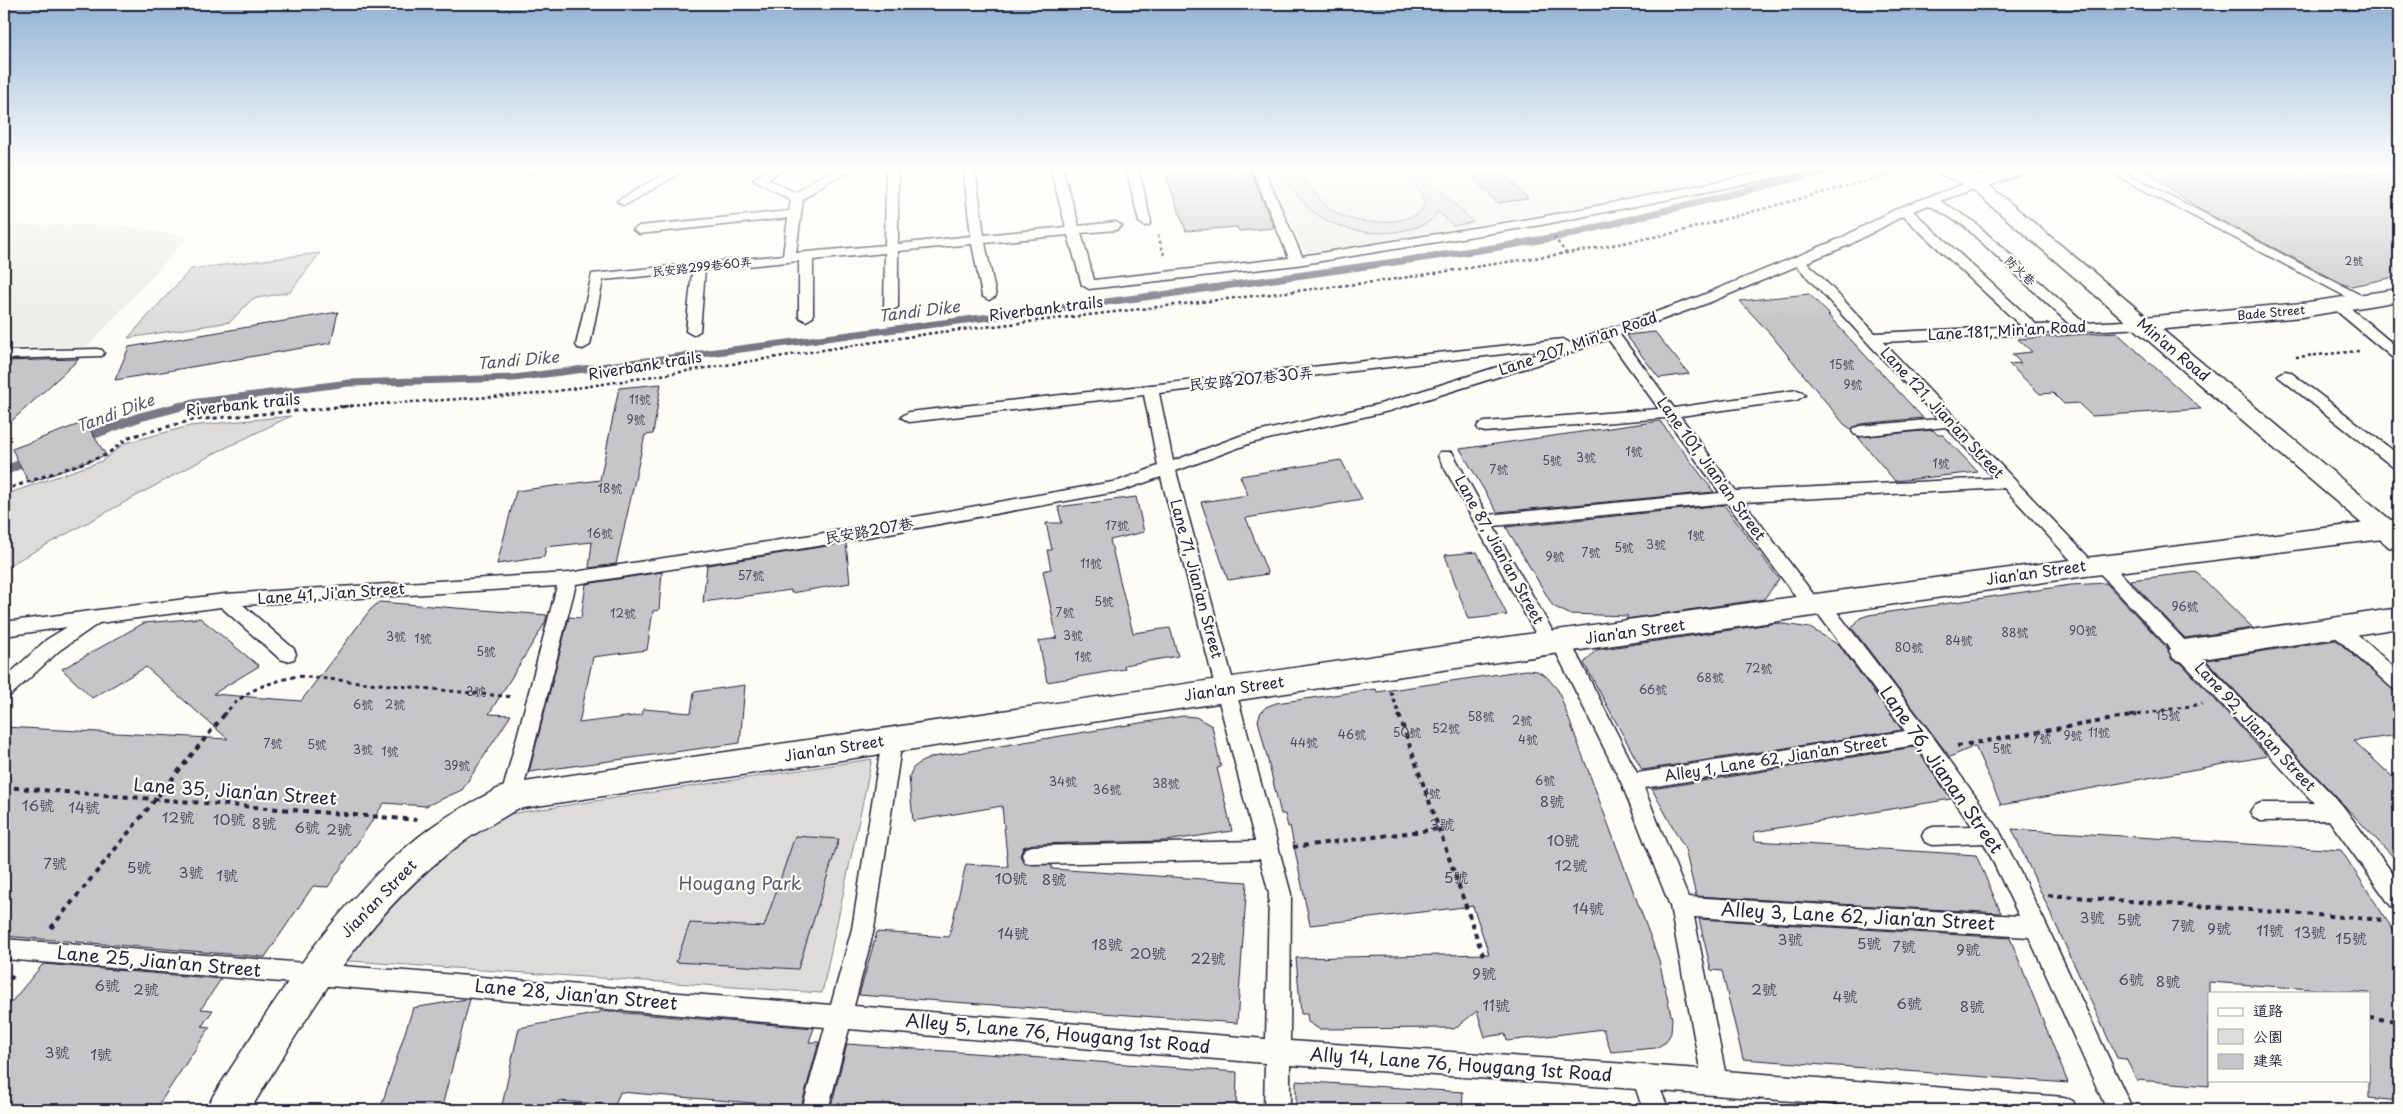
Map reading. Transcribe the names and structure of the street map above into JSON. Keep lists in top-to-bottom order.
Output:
{
  "streets": {
    "street": ["Bade Street", "Min'an Road", "Jian'an Street"],
    "lane": [
      "民安路299巷60弄",
      "防火巷",
      "Lane 181, Min'an Road",
      "Lane 207, Min'an Road",
      "民安路207巷30弄",
      "Lane 121, Jian'an Street",
      "Lane 101, Jian'an Street",
      "民安路207巷",
      "Lane 87, Jian'an Street",
      "Lane 71, Jian'an Street",
      "Lane 41, Ji'an Street",
      "Lane 92, Jian'an Street",
      "Alley 1, Lane 62, Jian'an Street",
      "Lane 76, Jianan Street",
      "Alley 3, Lane 62, Jian'an Street",
      "Lane 25, Jian'an Street",
      "Lane 28, Jian'an Street",
      "Alley 5, Lane 76, Hougang 1st Road",
      "Ally 14, Lane 76, Hougang 1st Road"
    ],
    "path": ["Riverbank trails", "Lane 35, Jian'an Street"]
  },
  "crossings": [
    ["防火巷", "Lane 181, Min'an Road"],
    ["Bade Street", "Lane 181, Min'an Road"],
    ["Bade Street", "Min'an Road"],
    ["Lane 181, Min'an Road", "Min'an Road"],
    ["Lane 181, Min'an Road", "Lane 121, Jian'an Street"],
    ["Lane 207, Min'an Road", "民安路207巷30弄"],
    ["Lane 207, Min'an Road", "Lane 121, Jian'an Street"],
    ["Lane 207, Min'an Road", "Lane 101, Jian'an Street"],
    ["Lane 207, Min'an Road", "民安路207巷"],
    ["Lane 207, Min'an Road", "Lane 71, Jian'an Street"],
    ["Min'an Road", "Jian'an Street"],
    ["民安路207巷30弄", "Lane 71, Jian'an Street"],
    ["Lane 121, Jian'an Street", "Jian'an Street"],
    ["Lane 121, Jian'an Street", "Lane 92, Jian'an Street"],
    ["Lane 101, Jian'an Street", "Jian'an Street"],
    ["Lane 101, Jian'an Street", "Lane 76, Jianan Street"],
    ["民安路207巷", "Lane 71, Jian'an Street"],
    ["民安路207巷", "Lane 41, Ji'an Street"],
    ["Lane 87, Jian'an Street", "Jian'an Street"],
    ["Lane 87, Jian'an Street", "Alley 1, Lane 62, Jian'an Street"],
    ["Lane 87, Jian'an Street", "Alley 3, Lane 62, Jian'an Street"],
    ["Lane 87, Jian'an Street", "Ally 14, Lane 76, Hougang 1st Road"],
    ["Jian'an Street", "Lane 71, Jian'an Street"],
    ["Jian'an Street", "Lane 92, Jian'an Street"],
    ["Jian'an Street", "Lane 76, Jianan Street"],
    ["Jian'an Street", "Lane 35, Jian'an Street"],
    ["Jian'an Street", "Lane 25, Jian'an Street"],
    ["Jian'an Street", "Lane 28, Jian'an Street"],
    ["Lane 71, Jian'an Street", "Alley 5, Lane 76, Hougang 1st Road"],
    ["Lane 71, Jian'an Street", "Ally 14, Lane 76, Hougang 1st Road"],
    ["Alley 1, Lane 62, Jian'an Street", "Lane 76, Jianan Street"],
    ["Lane 76, Jianan Street", "Alley 3, Lane 62, Jian'an Street"],
    ["Lane 25, Jian'an Street", "Lane 28, Jian'an Street"],
    ["Lane 28, Jian'an Street", "Alley 5, Lane 76, Hougang 1st Road"],
    ["Alley 5, Lane 76, Hougang 1st Road", "Ally 14, Lane 76, Hougang 1st Road"]
  ],
  "water": ["Tandi Dike"],
  "parks": ["Hougang Park"],
  "house_numbers": [
    "2號",
    "15號",
    "9號",
    "11號",
    "9號",
    "1號",
    "3號",
    "5號",
    "1號",
    "7號",
    "18號",
    "17號",
    "16號",
    "1號",
    "3號",
    "5號",
    "7號",
    "9號",
    "11號",
    "57號",
    "5號",
    "96號",
    "7號",
    "12號",
    "90號",
    "88號",
    "3號",
    "3號",
    "1號",
    "84號",
    "80號",
    "5號",
    "1號",
    "72號",
    "68號",
    "66號",
    "3號",
    "6號",
    "2號",
    "15號",
    "58號",
    "2號",
    "52號",
    "50號",
    "11號",
    "46號",
    "9號",
    "7號",
    "4號",
    "44號",
    "7號",
    "5號",
    "5號",
    "3號",
    "1號",
    "39號",
    "6號",
    "34號",
    "38號",
    "36號",
    "1號",
    "8號",
    "16號",
    "14號",
    "12號",
    "10號",
    "8號",
    "3號",
    "6號",
    "2號",
    "10號",
    "7號",
    "12號",
    "5號",
    "3號",
    "1號",
    "5號",
    "10號",
    "8號",
    "14號",
    "3號",
    "5號",
    "7號",
    "9號",
    "11號",
    "13號",
    "14號",
    "15號",
    "3號",
    "5號",
    "18號",
    "7號",
    "9號",
    "20號",
    "22號",
    "9號",
    "6號",
    "8號",
    "6號",
    "2號",
    "2號",
    "4號",
    "6號",
    "11號",
    "8號",
    "3號",
    "1號"
  ],
  "legend": ["道路", "公園", "建築"]
}
